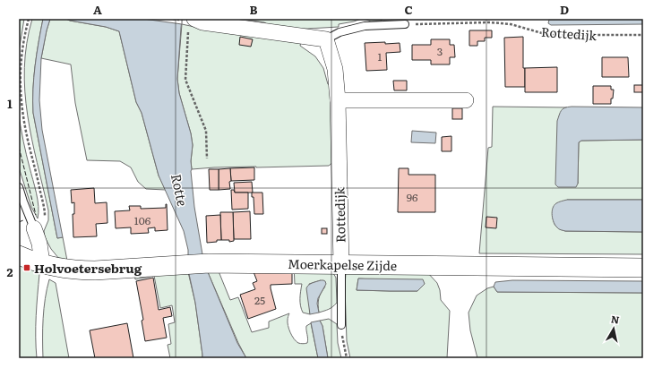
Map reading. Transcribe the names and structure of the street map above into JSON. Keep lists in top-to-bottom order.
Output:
{
  "streets": {
    "street": ["Rottedijk", "Moerkapelse Zijde"]
  },
  "crossings": [
    ["Rottedijk", "Moerkapelse Zijde"]
  ],
  "water": ["Rotte"],
  "places": {
    "transit": ["Holvoetersebrug"]
  },
  "house_numbers": [
    "3",
    "1",
    "96",
    "106",
    "25"
  ],
  "north": "top",
  "grid": {
    "columns": [
      "A",
      "B",
      "C",
      "D"
    ],
    "rows": ["1", "2"]
  }
}
